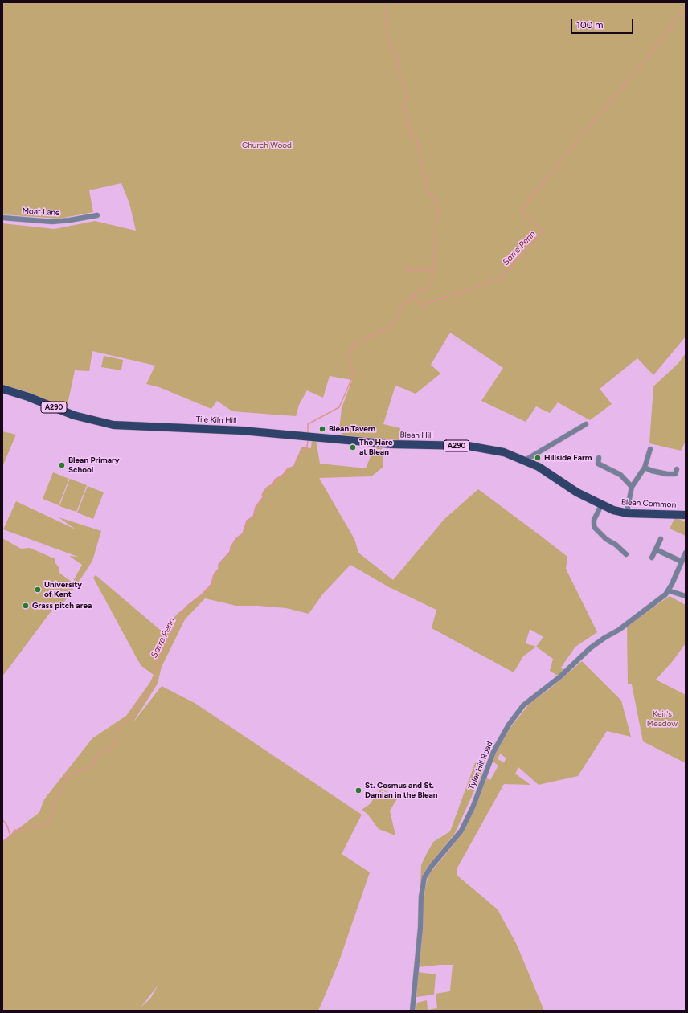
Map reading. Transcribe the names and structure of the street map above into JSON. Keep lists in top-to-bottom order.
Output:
{
  "streets": {
    "main road": [
      "A290",
      "Tile Kiln Hill",
      "Blean Hill",
      "Blean Common"
    ],
    "street": ["Moat Lane", "Tyler Hill Road"]
  },
  "crossings": [
    ["Tile Kiln Hill", "Blean Hill"],
    ["Blean Hill", "Blean Common"]
  ],
  "water": ["Sarre Penn"],
  "parks": ["Church Wood", "Keir's Meadow"],
  "places": [
    "Blean Tavern",
    "The Hare at Blean",
    "Hillside Farm",
    "Blean Primary School",
    "University of Kent",
    "Grass pitch area",
    "St. Cosmus and St. Damian in the Blean"
  ],
  "scale_bar": "100 m"
}
